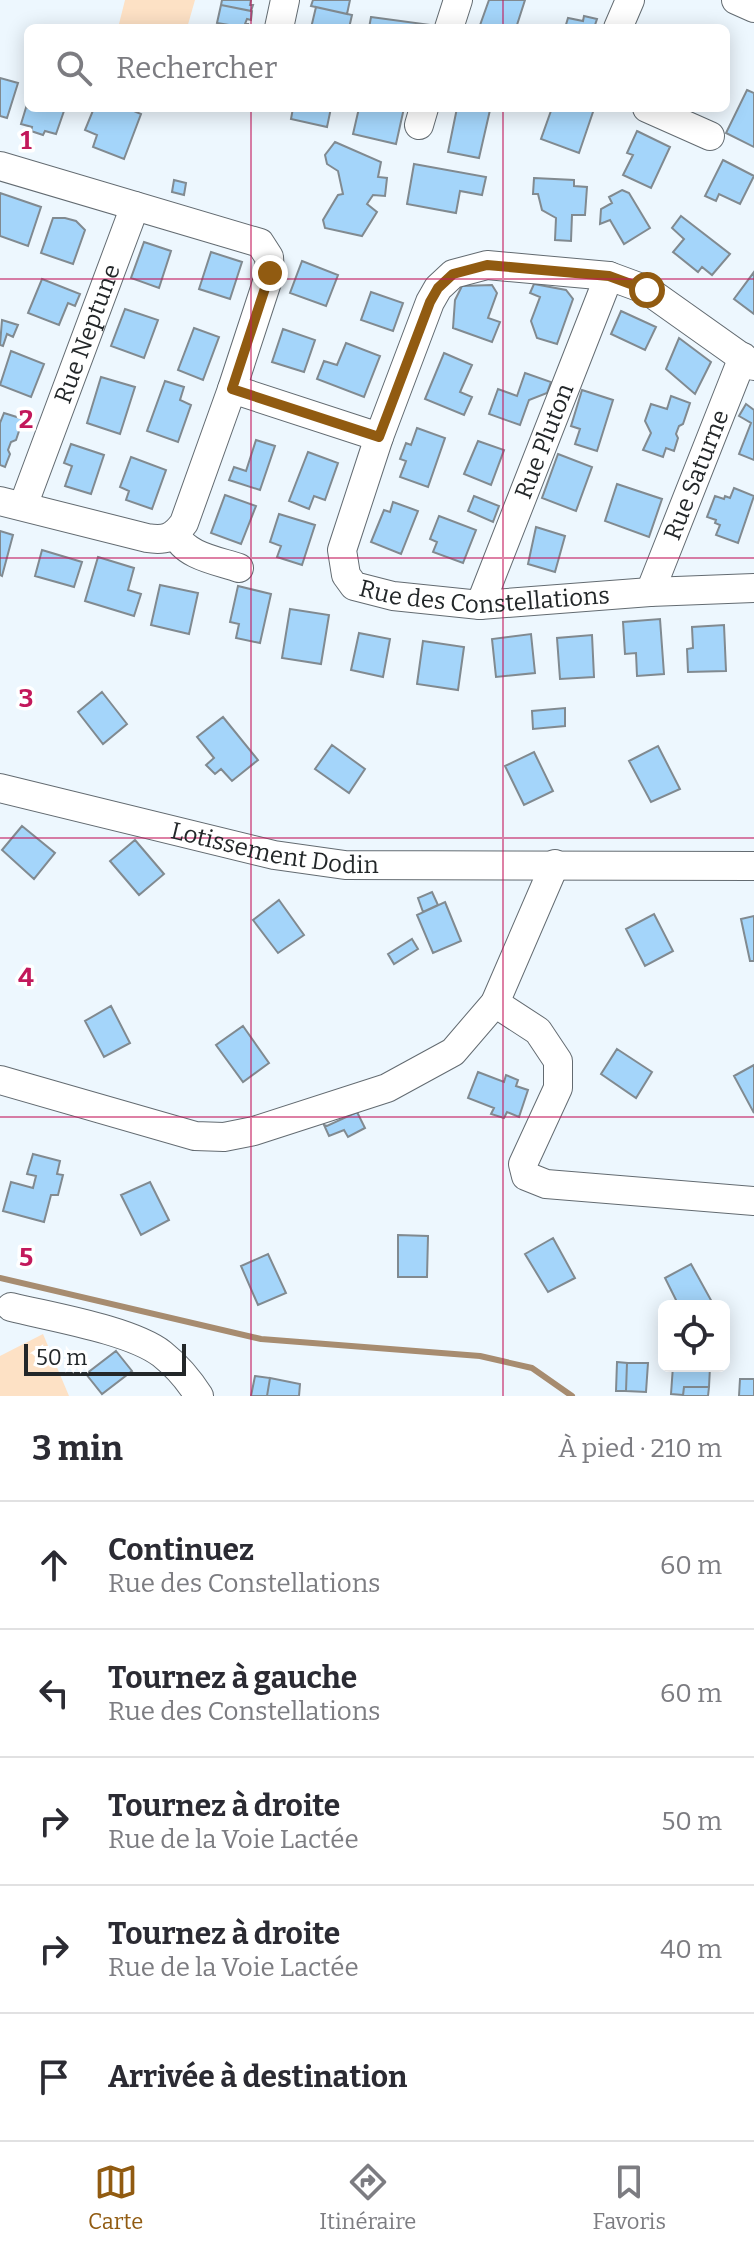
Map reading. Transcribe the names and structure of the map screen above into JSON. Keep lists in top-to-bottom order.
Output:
{
  "streets": {
    "street": [
      "Rue Neptune",
      "Rue Pluton",
      "Rue Saturne",
      "Rue des Constellations",
      "Lotissement Dodin"
    ]
  },
  "crossings": [
    ["Rue Pluton", "Rue des Constellations"],
    ["Rue Saturne", "Rue des Constellations"]
  ],
  "scale_bar": "50 m",
  "page": {
    "search": "Rechercher",
    "scale": "50 m",
    "heading": ["3 min", "À pied · 210 m"],
    "list": [
      ["Continuez", "Rue des Constellations", "60 m"],
      ["Tournez à gauche", "Rue des Constellations", "60 m"],
      ["Tournez à droite", "Rue de la Voie Lactée", "50 m"],
      ["Tournez à droite", "Rue de la Voie Lactée", "40 m"],
      "Arrivée à destination"
    ],
    "nav": ["Carte", "Itinéraire", "Favoris"]
  },
  "grid": {
    "rows": [
      "1",
      "2",
      "3",
      "4",
      "5"
    ]
  }
}
